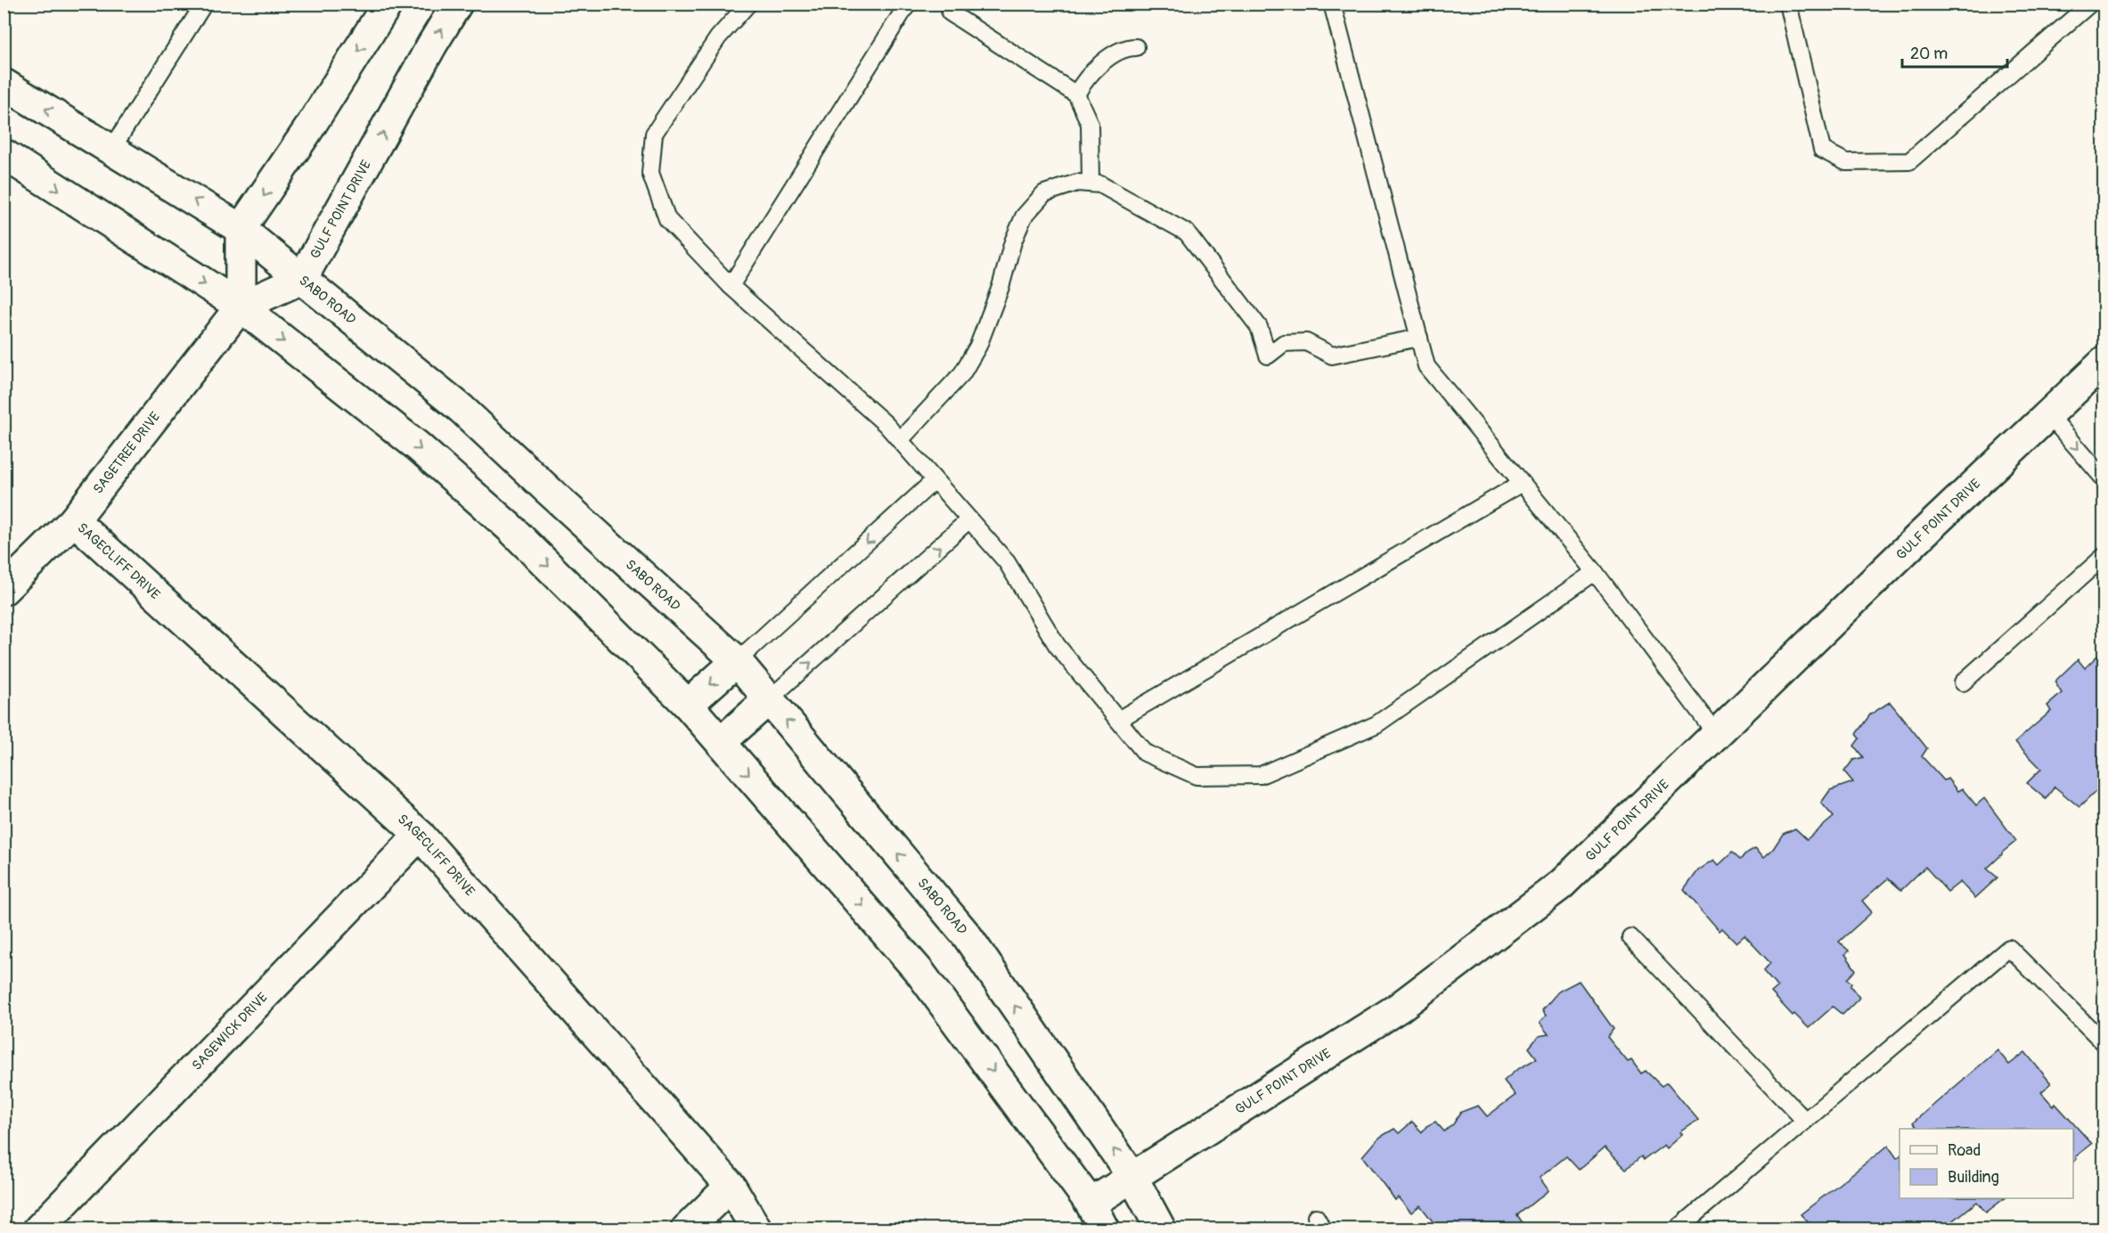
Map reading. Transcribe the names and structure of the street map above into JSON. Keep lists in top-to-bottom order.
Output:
{
  "streets": {
    "street": [
      "GULF POINT DRIVE",
      "SABO ROAD",
      "SAGETREE DRIVE",
      "SAGECLIFF DRIVE",
      "SAGEWICK DRIVE"
    ]
  },
  "crossings": [
    ["GULF POINT DRIVE", "SABO ROAD"],
    ["SAGETREE DRIVE", "SAGECLIFF DRIVE"],
    ["SAGECLIFF DRIVE", "SAGEWICK DRIVE"]
  ],
  "legend": ["Road", "Building"],
  "scale_bar": "20 m"
}
